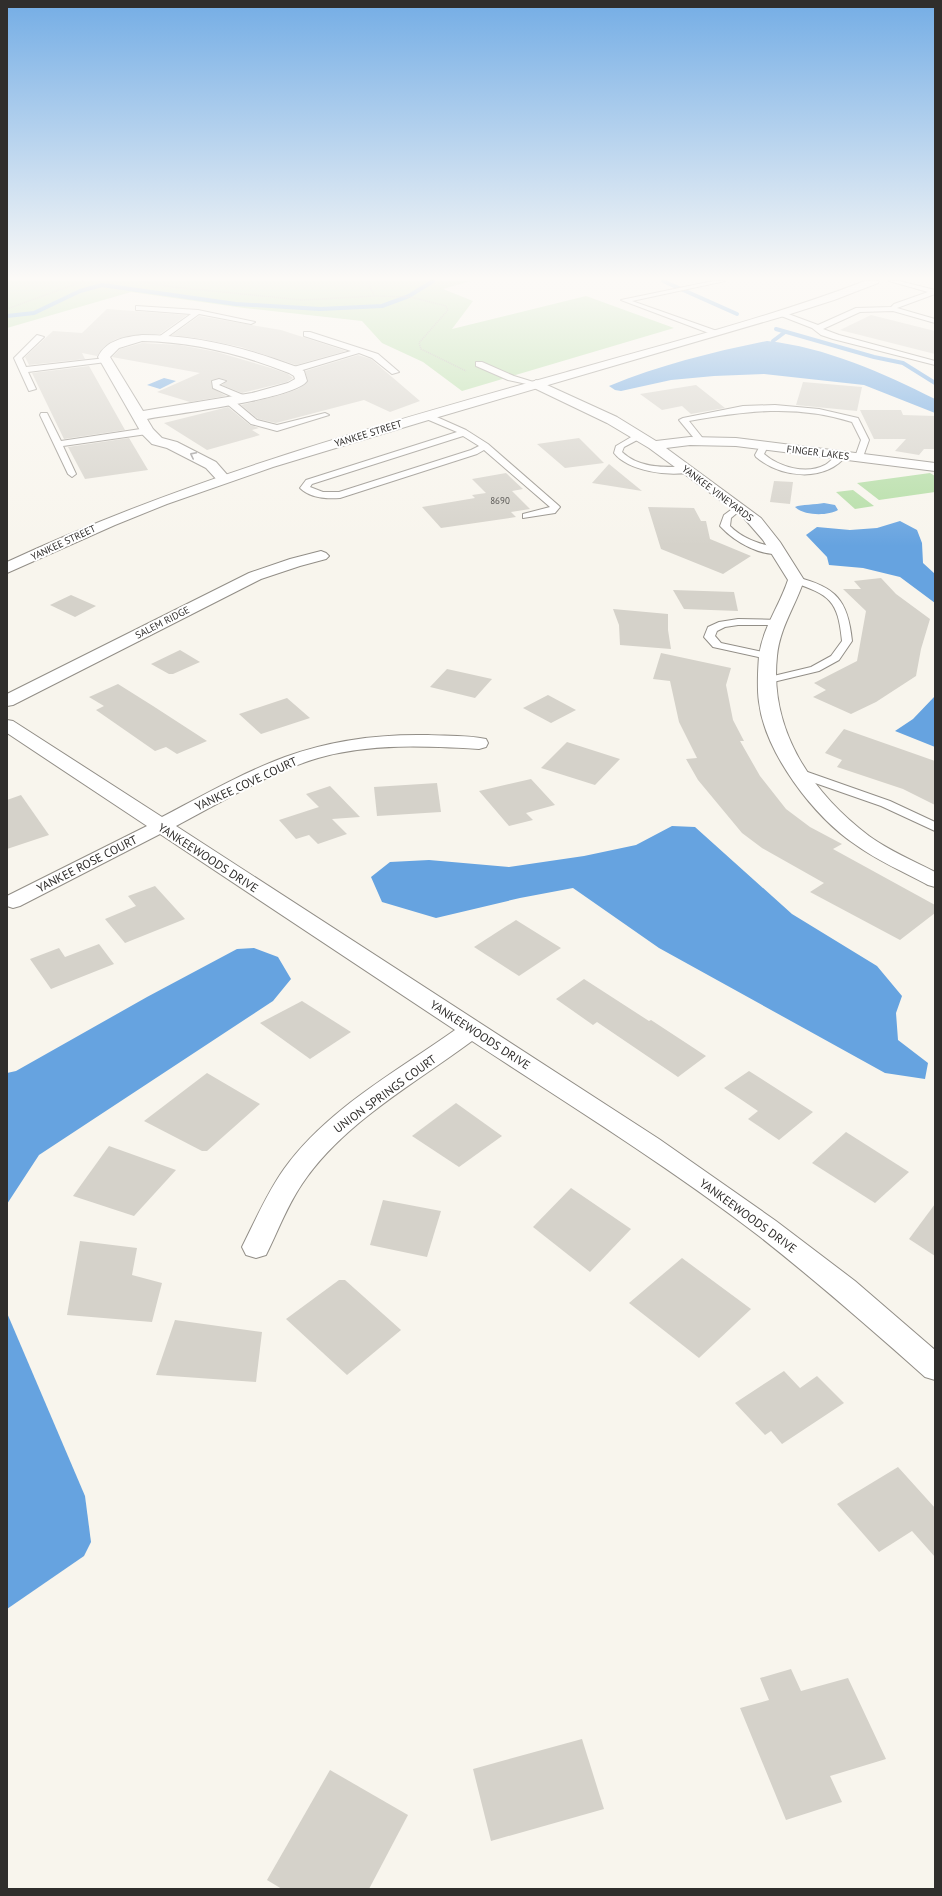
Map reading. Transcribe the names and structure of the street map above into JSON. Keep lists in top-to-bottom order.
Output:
{
  "streets": {
    "street": [
      "YANKEE STREET",
      "FINGER LAKES",
      "YANKEE VINEYARDS",
      "SALEM RIDGE",
      "YANKEE COVE COURT",
      "YANKEEWOODS DRIVE",
      "YANKEE ROSE COURT",
      "UNION SPRINGS COURT"
    ]
  },
  "crossings": [
    ["YANKEE STREET", "YANKEE VINEYARDS"],
    ["FINGER LAKES", "YANKEE VINEYARDS"],
    ["YANKEE COVE COURT", "YANKEEWOODS DRIVE"],
    ["YANKEE COVE COURT", "YANKEE ROSE COURT"],
    ["YANKEEWOODS DRIVE", "YANKEE ROSE COURT"],
    ["YANKEEWOODS DRIVE", "UNION SPRINGS COURT"]
  ],
  "house_numbers": ["8690"]
}
